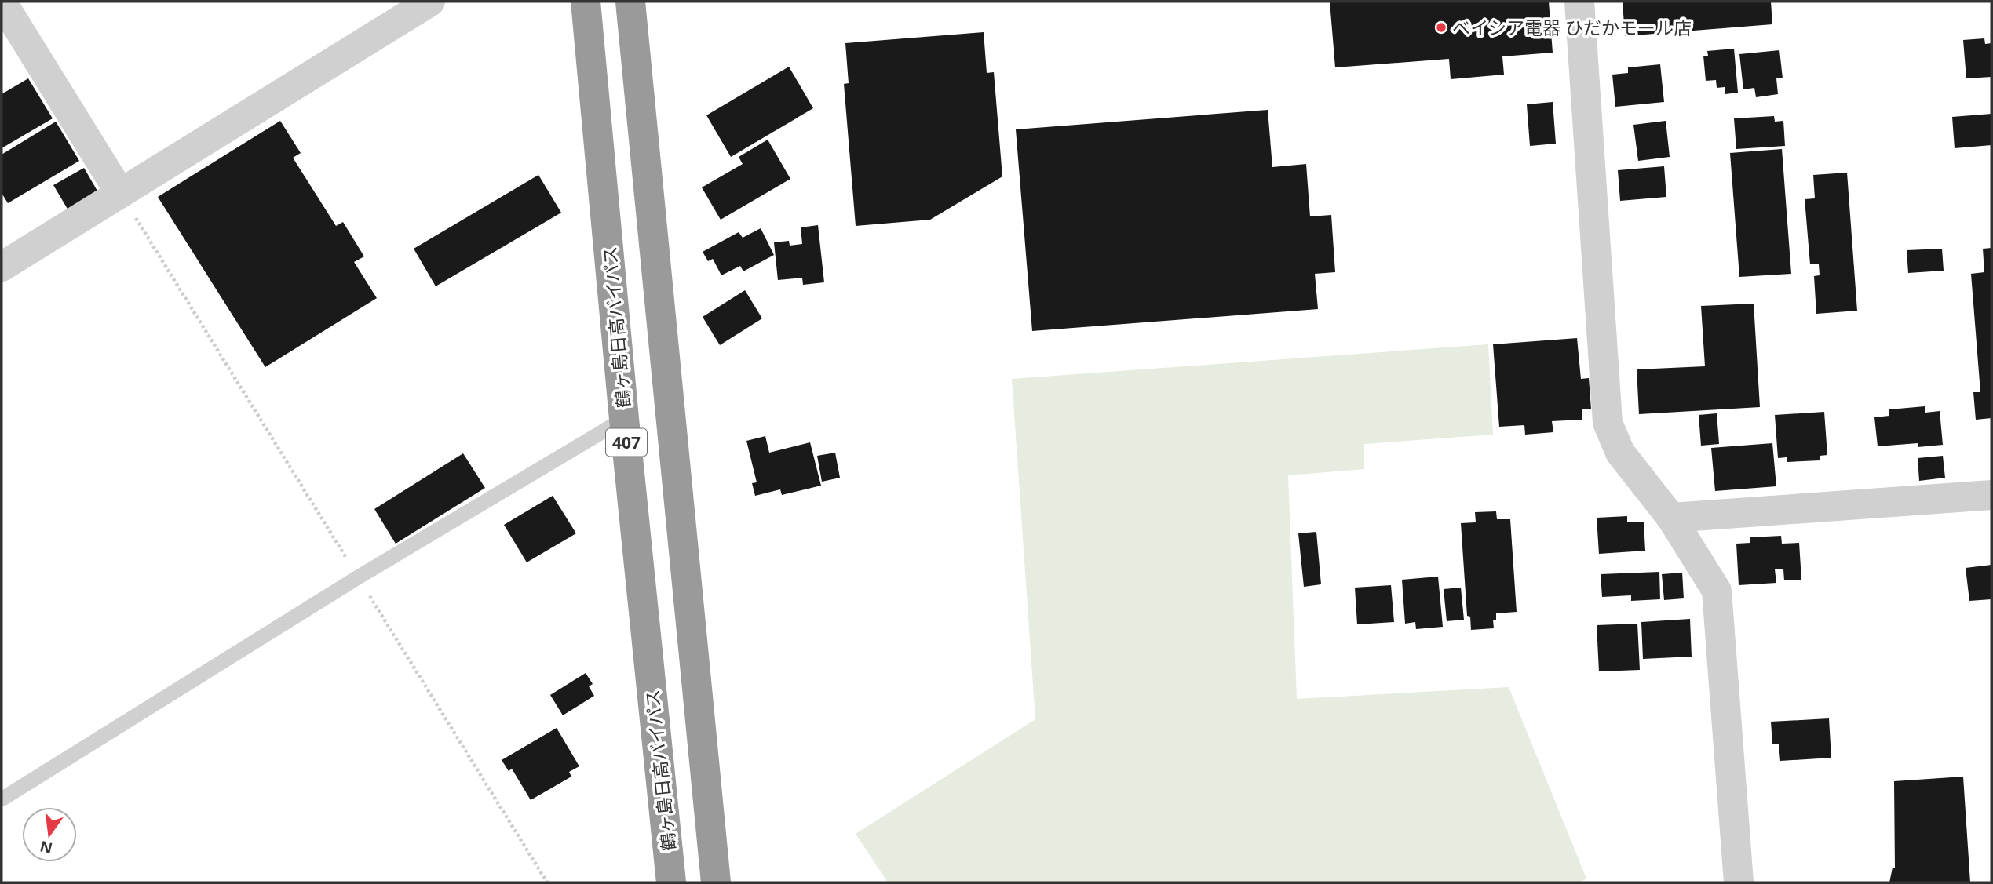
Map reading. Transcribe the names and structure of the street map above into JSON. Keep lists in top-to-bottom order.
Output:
{
  "streets": {
    "highway": ["鶴ヶ島日高バイパス", "407"]
  },
  "places": ["ベイシア電器 ひだかモール店"],
  "north": "bottom"
}
